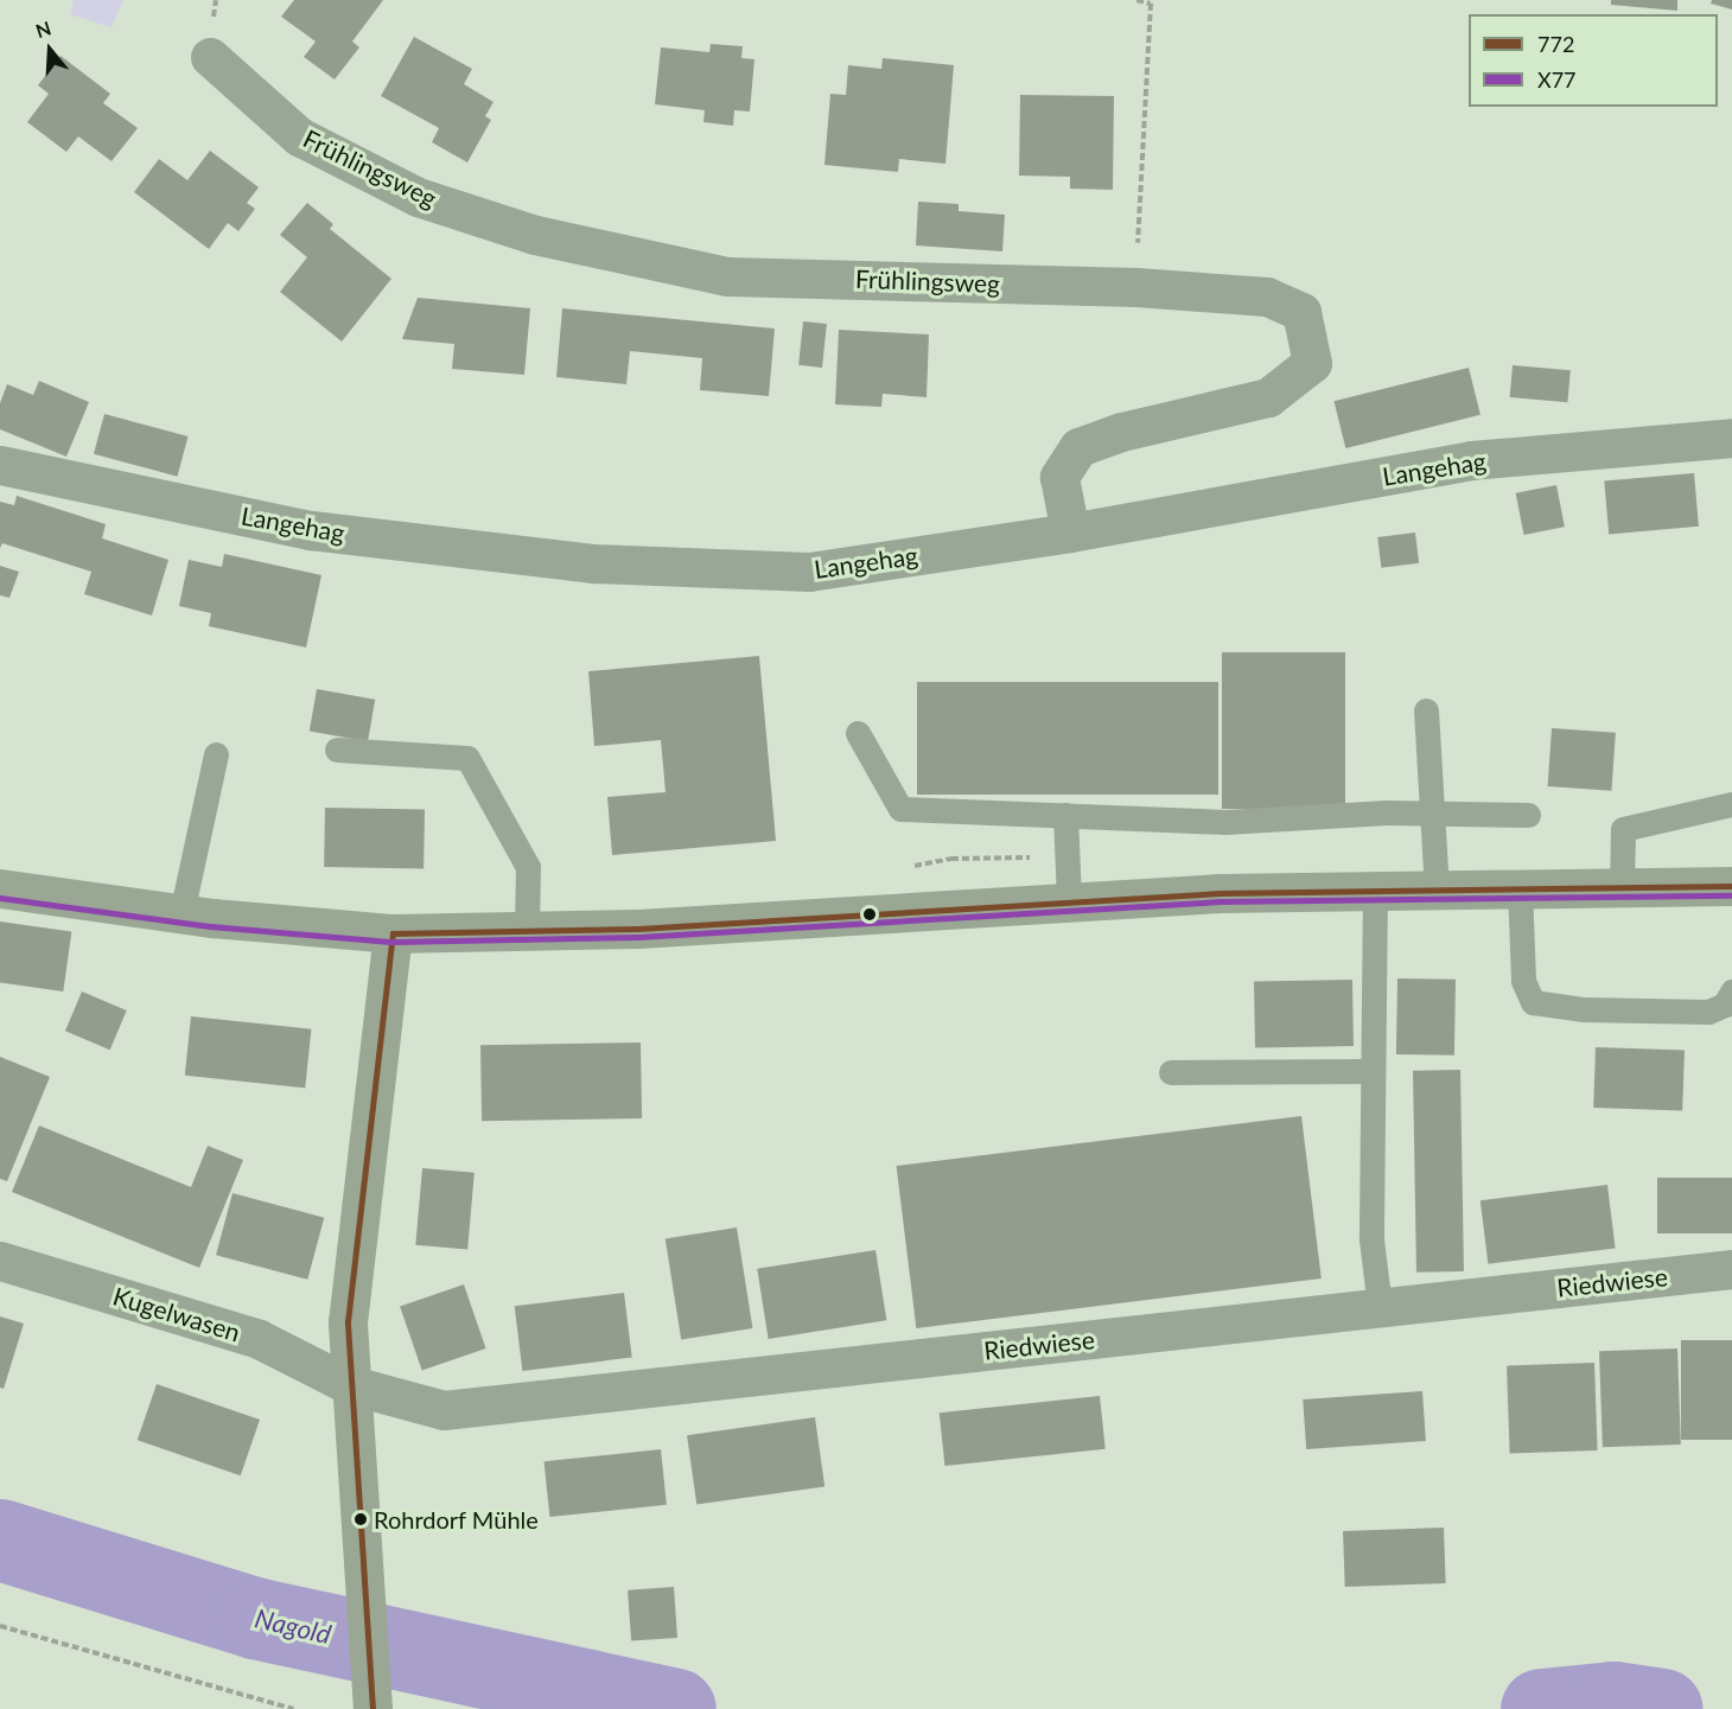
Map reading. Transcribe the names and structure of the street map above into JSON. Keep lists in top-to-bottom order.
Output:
{
  "streets": {
    "street": [
      "Frühlingsweg",
      "Langehag",
      "Riedwiese",
      "Kugelwasen"
    ]
  },
  "crossings": [
    ["Frühlingsweg", "Langehag"],
    ["Riedwiese", "Kugelwasen"]
  ],
  "water": ["Nagold"],
  "places": ["Rohrdorf Mühle"],
  "lines": ["transit line 772", "transit line X77"],
  "legend": ["772", "X77"],
  "north": "top"
}
